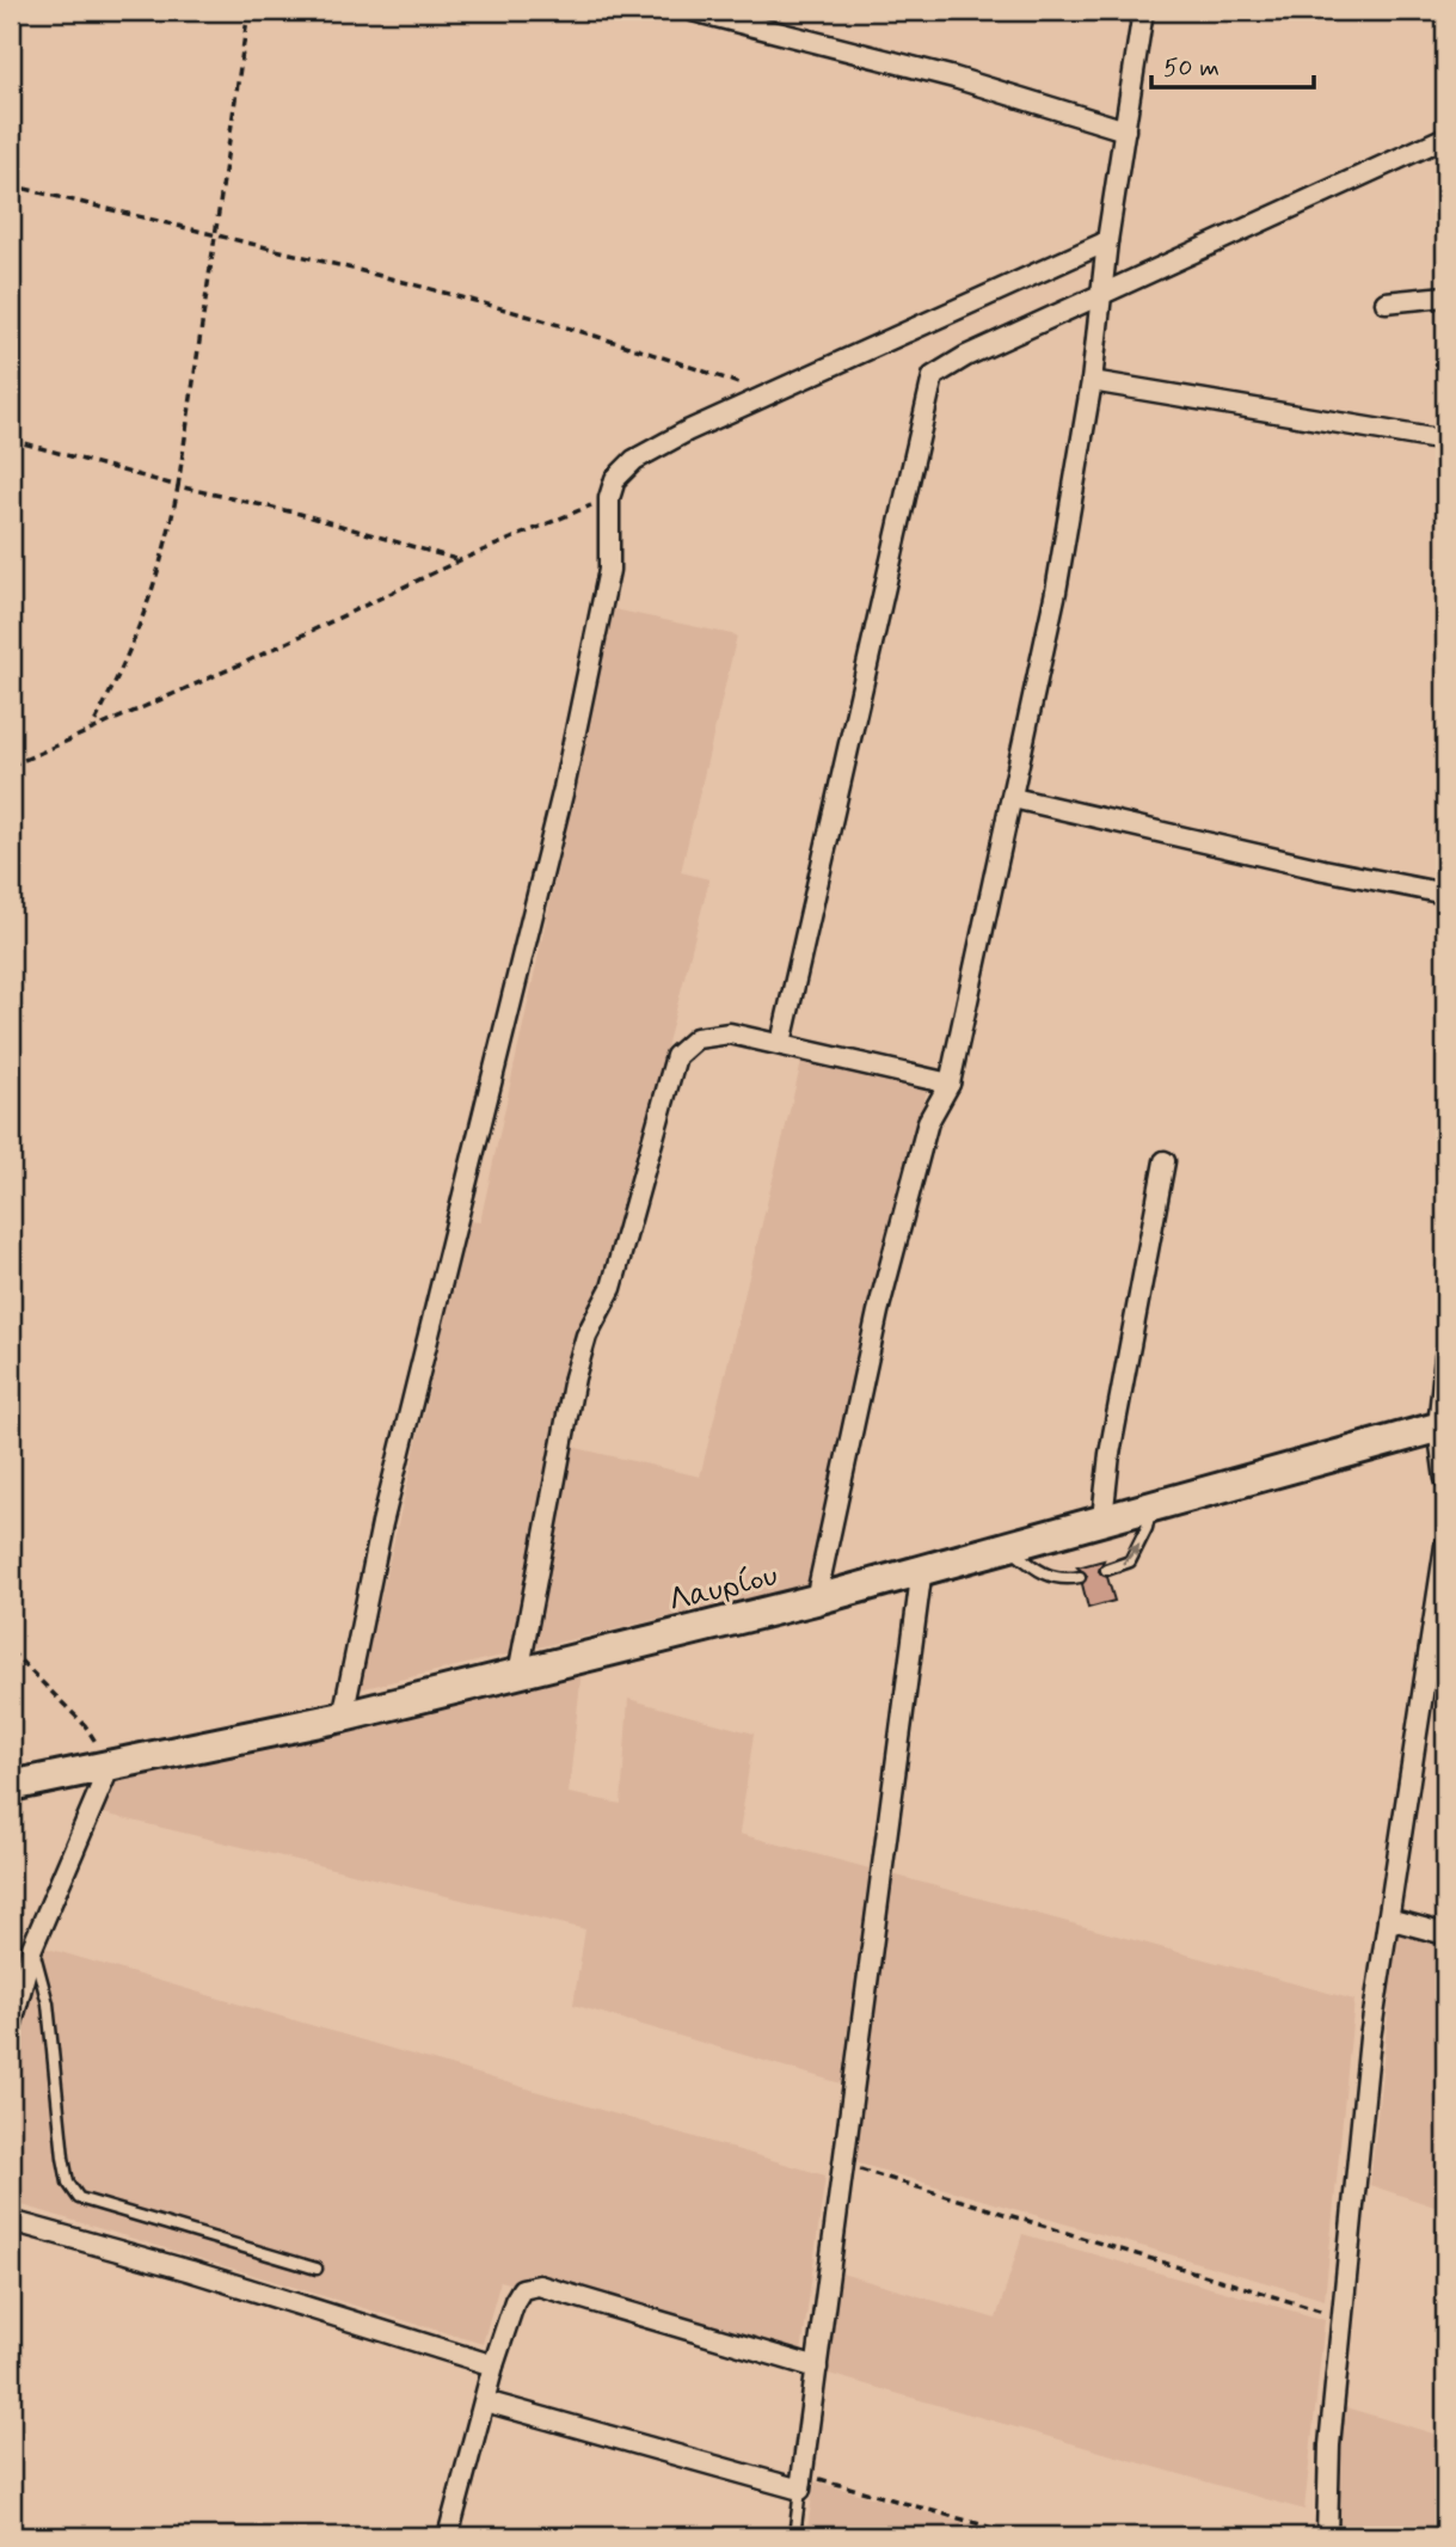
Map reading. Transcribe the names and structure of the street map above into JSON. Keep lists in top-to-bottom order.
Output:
{
  "streets": {
    "main road": ["Λαυρίου"]
  },
  "scale_bar": "50 m"
}
